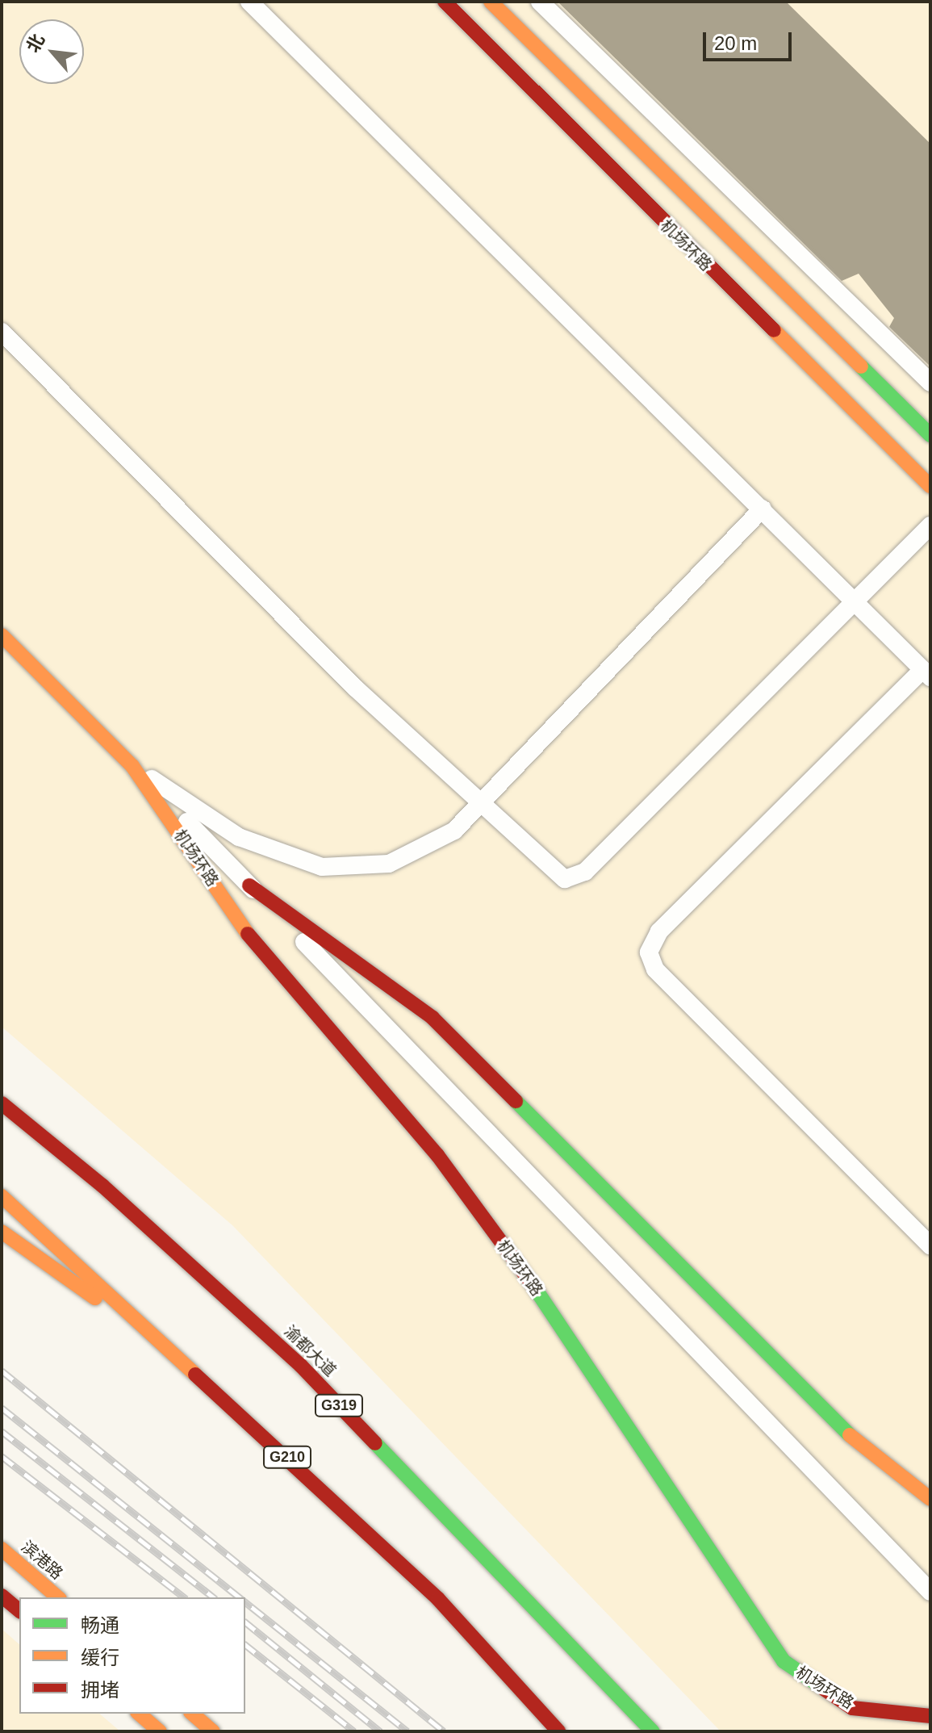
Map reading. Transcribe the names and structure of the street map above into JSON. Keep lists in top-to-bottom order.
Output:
{
  "streets": {
    "main road": [
      "机场环路",
      "渝都大道",
      "G319",
      "G210",
      "滨港路"
    ]
  },
  "legend": ["畅通", "缓行", "拥堵"],
  "scale_bar": "20 m",
  "north": "top left"
}
